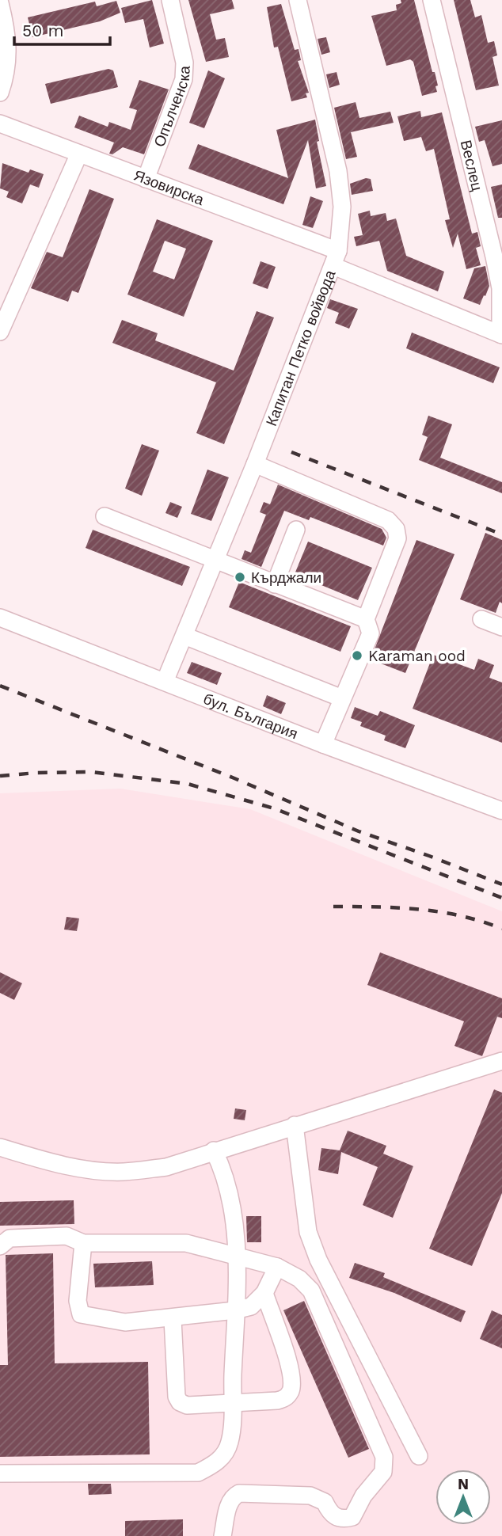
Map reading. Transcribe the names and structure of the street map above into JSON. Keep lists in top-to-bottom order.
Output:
{
  "streets": {
    "street": [
      "Опълченска",
      "Веслец",
      "Язовирска",
      "Капитан Петко войвода",
      "бул. България"
    ]
  },
  "crossings": [
    ["Опълченска", "Язовирска"],
    ["Веслец", "Язовирска"],
    ["Язовирска", "Капитан Петко войвода"],
    ["Капитан Петко войвода", "бул. България"]
  ],
  "places": ["Кърджали", "Karaman ood"],
  "scale_bar": "50 m",
  "north": "top"
}
